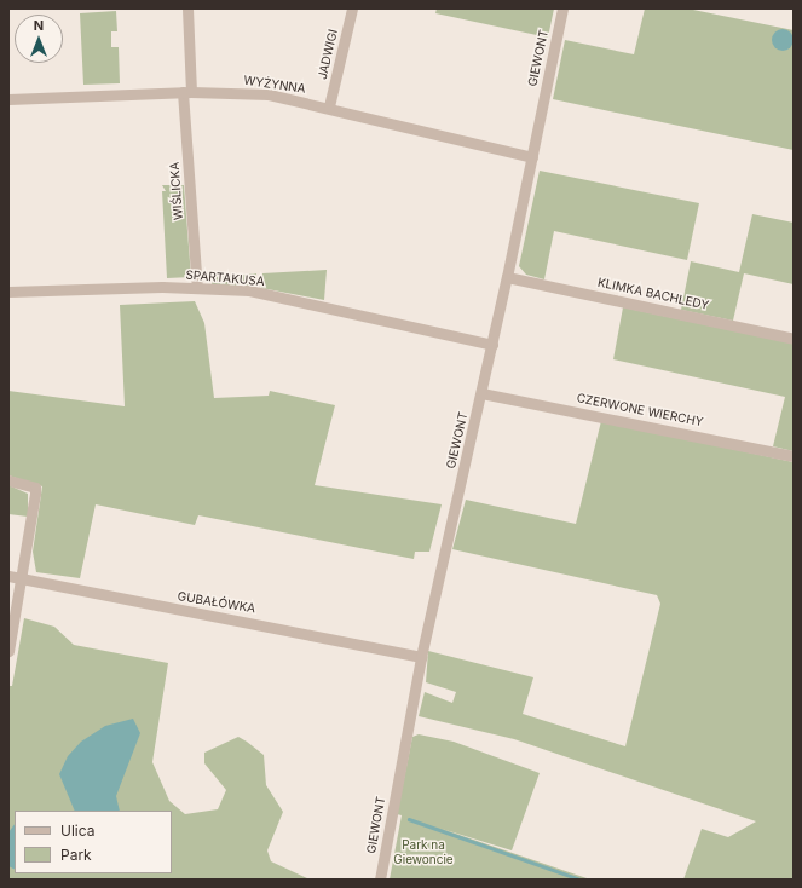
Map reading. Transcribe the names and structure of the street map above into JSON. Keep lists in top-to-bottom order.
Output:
{
  "streets": {
    "street": [
      "JADWIGI",
      "GIEWONT",
      "WYŻYNNA",
      "WIŚLICKA",
      "SPARTAKUSA",
      "KLIMKA BACHLEDY",
      "CZERWONE WIERCHY",
      "GUBAŁÓWKA"
    ]
  },
  "crossings": [
    ["JADWIGI", "WYŻYNNA"],
    ["GIEWONT", "WYŻYNNA"],
    ["GIEWONT", "SPARTAKUSA"],
    ["GIEWONT", "KLIMKA BACHLEDY"],
    ["GIEWONT", "CZERWONE WIERCHY"],
    ["GIEWONT", "GUBAŁÓWKA"],
    ["WYŻYNNA", "WIŚLICKA"],
    ["WIŚLICKA", "SPARTAKUSA"]
  ],
  "parks": ["Park na Giewoncie"],
  "legend": ["Ulica", "Park"],
  "north": "top"
}
